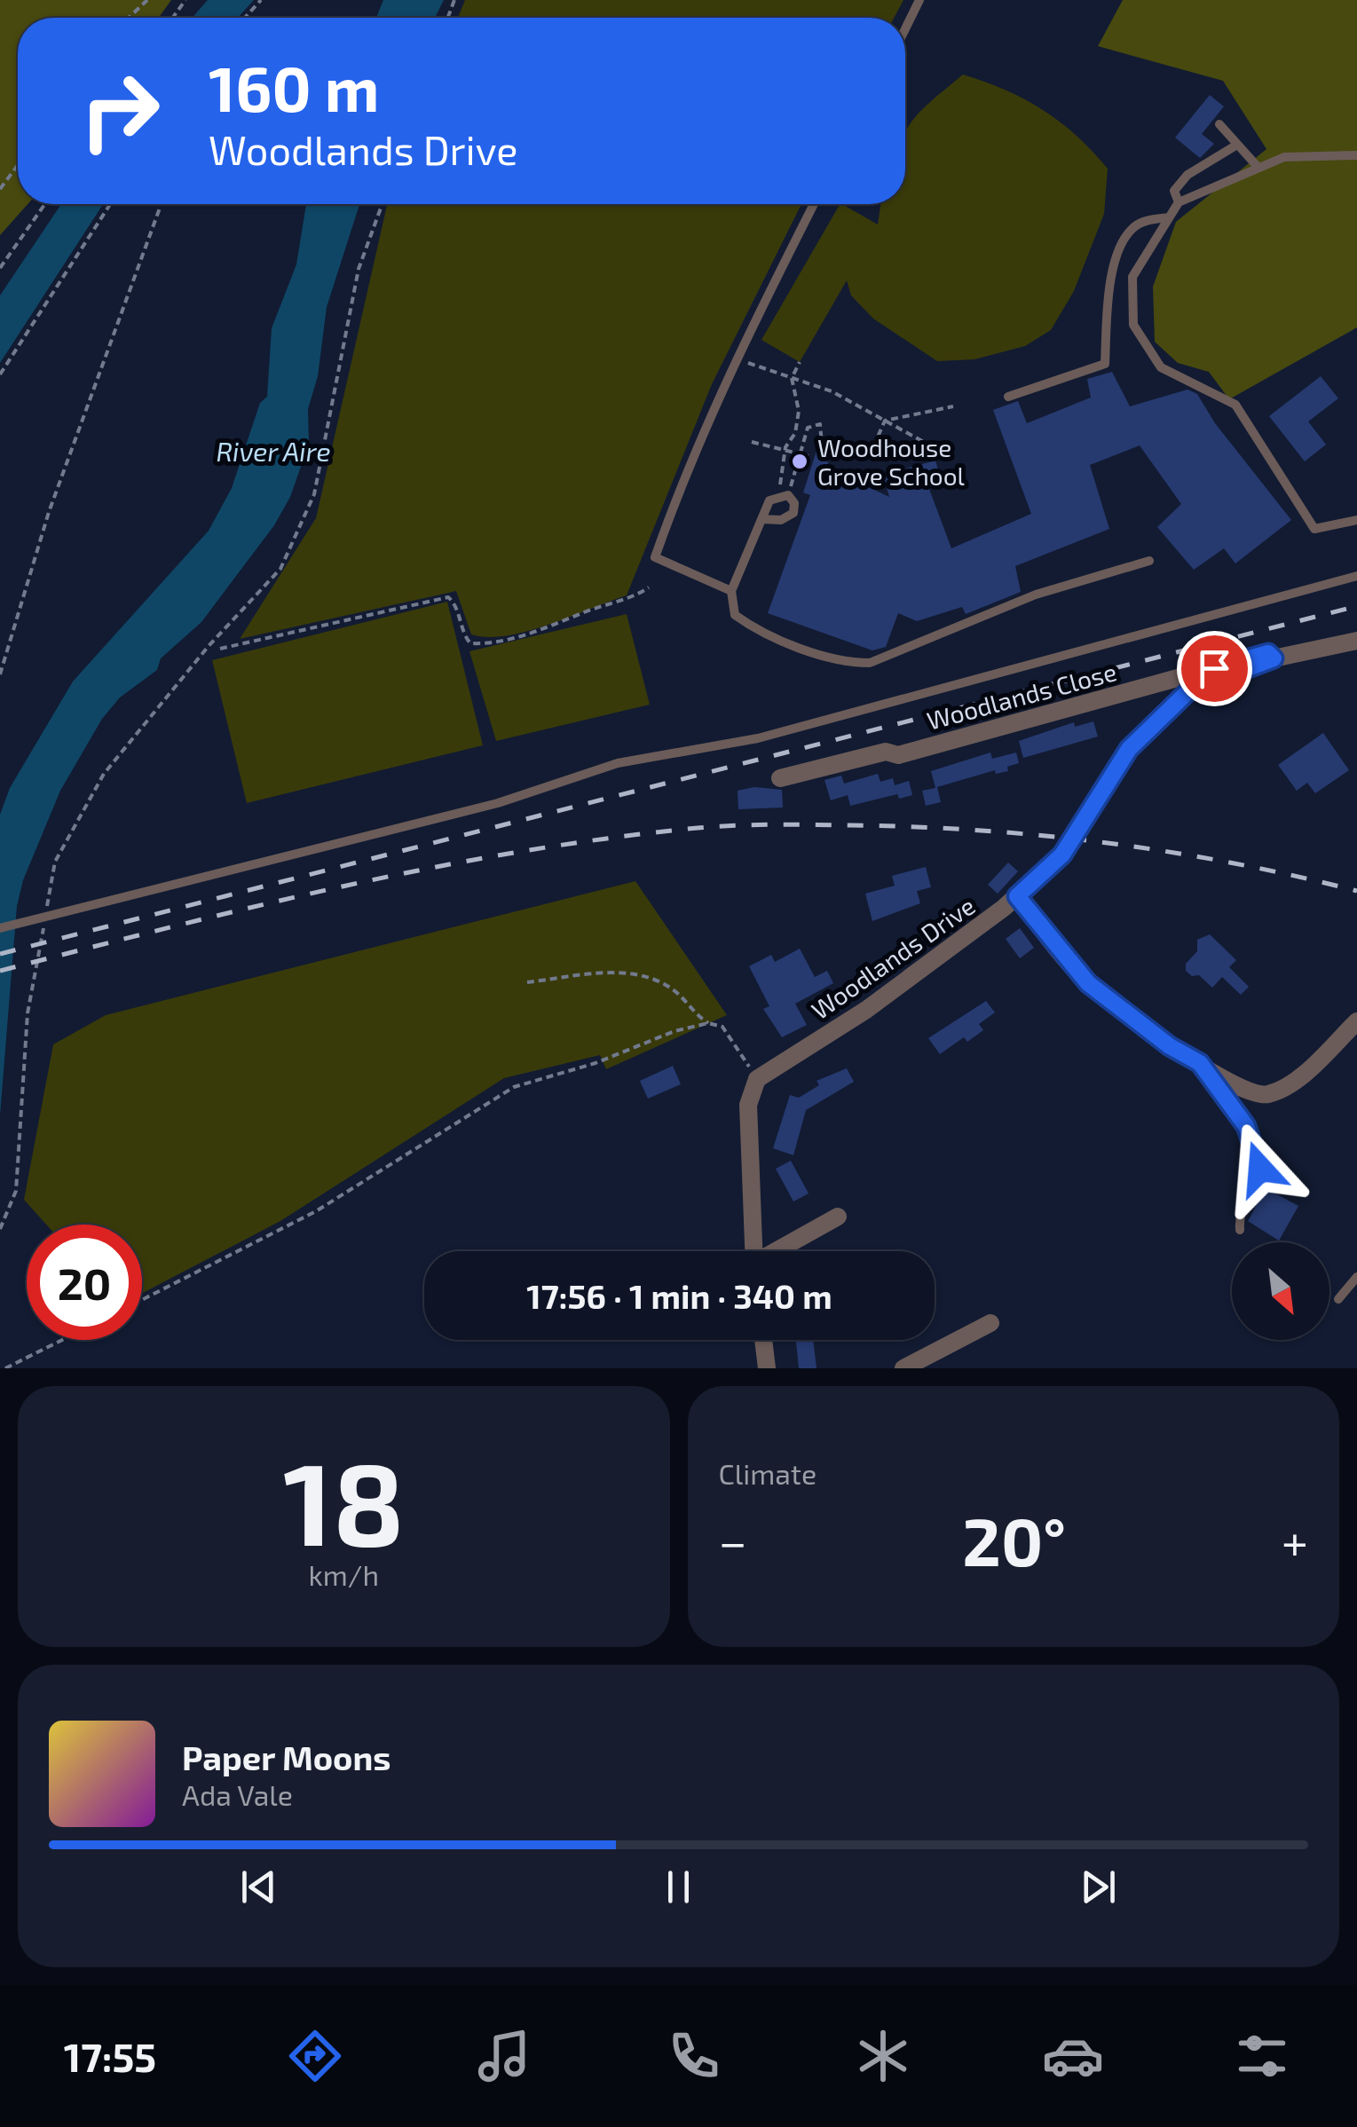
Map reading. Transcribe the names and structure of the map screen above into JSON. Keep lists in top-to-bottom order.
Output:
{
  "streets": {
    "street": ["Woodlands Close", "Woodlands Drive"]
  },
  "crossings": [
    ["Woodlands Close", "Woodlands Drive"]
  ],
  "water": ["River Aire"],
  "places": ["Woodhouse Grove School"],
  "north": "bottom right",
  "page": {
    "turn": ["160 m", "Woodlands Drive"],
    "limit": "20",
    "trip": "17:56 · 1 min · 340 m",
    "tile": [
      ["18", "km/h"],
      "Climate"
    ],
    "heat": ["−", "20°", "+"],
    "song": ["Paper Moons", "Ada Vale"],
    "tabs": "17:55"
  }
}
